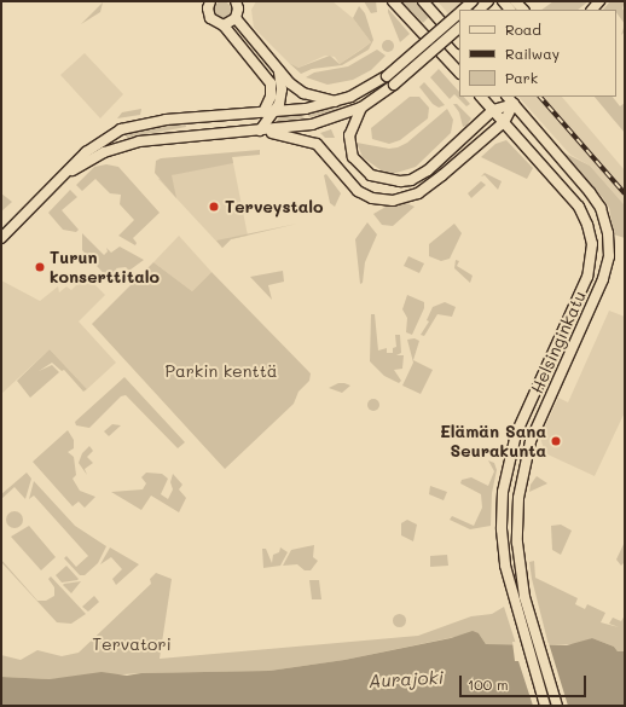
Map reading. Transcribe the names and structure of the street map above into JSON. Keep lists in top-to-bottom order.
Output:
{
  "streets": {
    "main road": ["Helsinginkatu"]
  },
  "water": ["Aurajoki"],
  "parks": ["Parkin kenttä", "Tervatori"],
  "places": ["Terveystalo", "Turun konserttitalo", "Elämän Sana Seurakunta"],
  "legend": ["Road", "Railway", "Park"],
  "scale_bar": "100 m"
}
